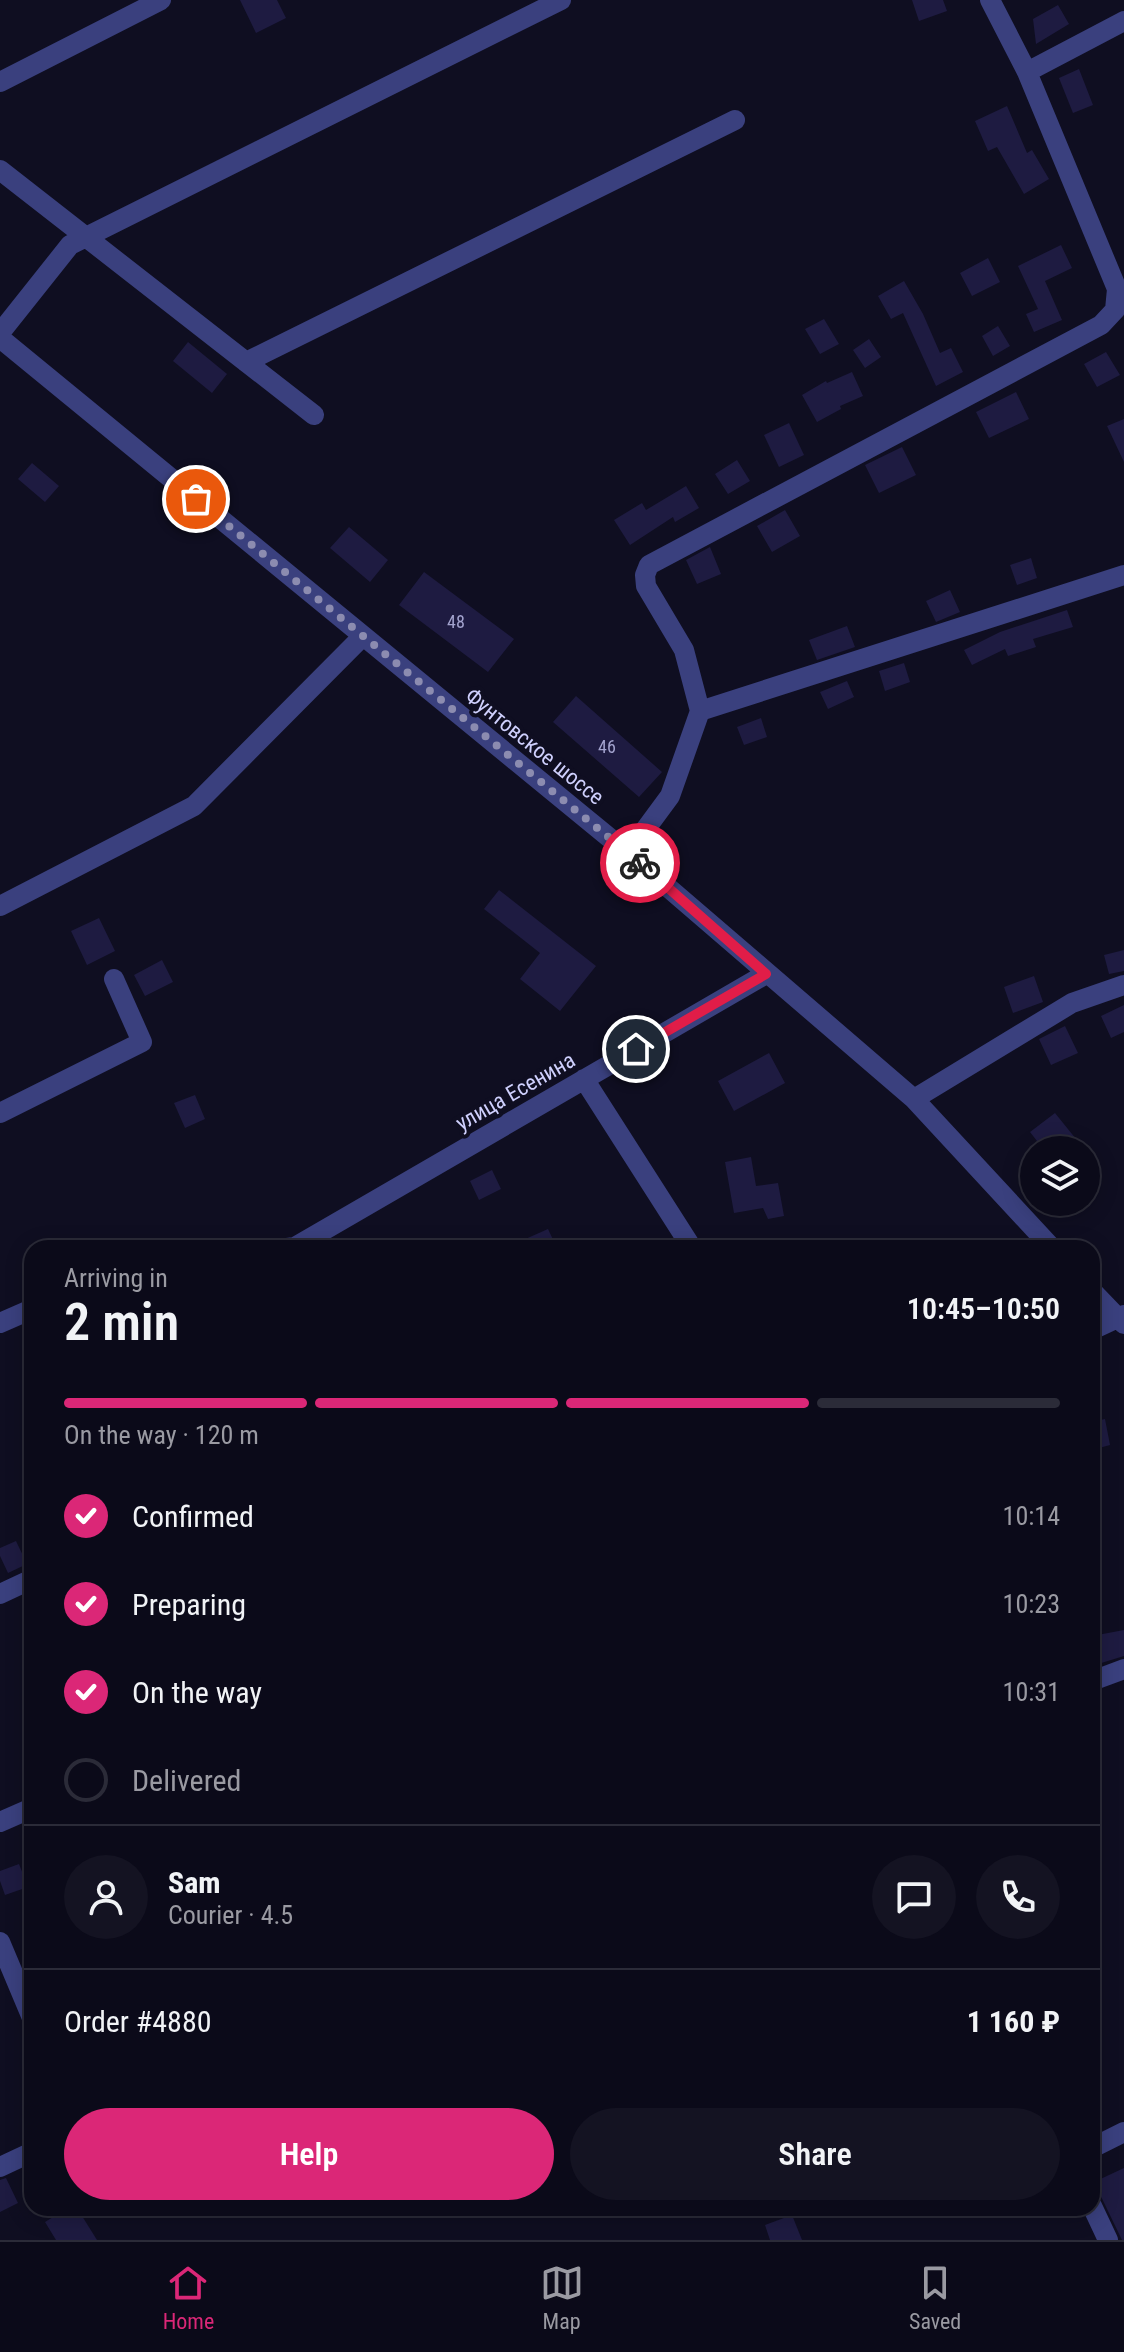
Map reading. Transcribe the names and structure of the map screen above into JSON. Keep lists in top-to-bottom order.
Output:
{
  "streets": {
    "street": ["Фунтовское шоссе", "улица Есенина"]
  },
  "crossings": [
    ["Фунтовское шоссе", "улица Есенина"]
  ],
  "house_numbers": ["48", "46"],
  "page": {
    "heading": ["2 min", "Arriving in", "10:45–10:50"],
    "panel": [
      "Sam",
      "Courier · 4.5",
      "Order #4880",
      "1 160 ₽"
    ],
    "bar": "On the way · 120 m",
    "list": [
      ["Confirmed", "10:14"],
      ["Preparing", "10:23"],
      ["On the way", "10:31"],
      "Delivered"
    ],
    "buttons": ["Help", "Share"],
    "tabs": ["Home", "Map", "Saved"]
  }
}
